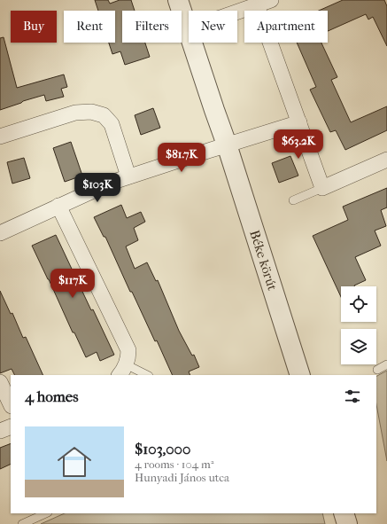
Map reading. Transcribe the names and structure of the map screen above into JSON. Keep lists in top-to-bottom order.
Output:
{
  "streets": {
    "street": ["Béke körút"]
  },
  "page": {
    "chip": [
      "Buy",
      "Rent",
      "Filters",
      "New",
      "Apartment"
    ],
    "price": [
      "$63.2K",
      "$81.7K",
      "$103K",
      "$117K"
    ],
    "heading": "4 homes",
    "list": [
      {
        "name": "$103,000",
        "note": "4 rooms · 104 m² · Hunyadi János utca"
      }
    ]
  }
}
